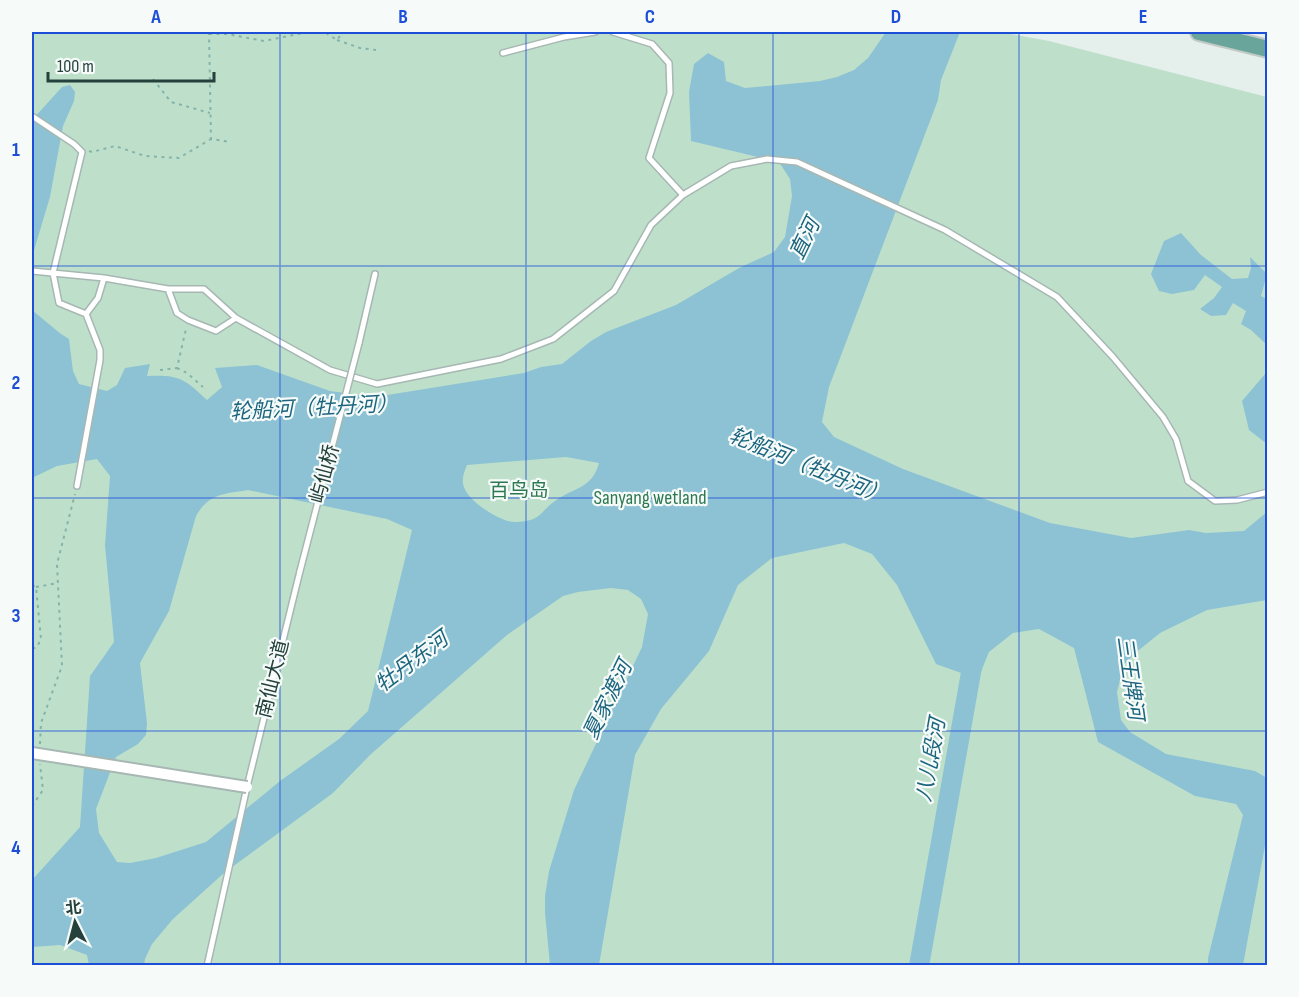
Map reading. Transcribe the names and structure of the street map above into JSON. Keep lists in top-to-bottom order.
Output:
{
  "streets": {
    "lane": ["屿仙桥", "南仙大道"]
  },
  "crossings": [
    ["屿仙桥", "南仙大道"]
  ],
  "water": [
    "直河",
    "轮船河（牡丹河）",
    "牡丹东河",
    "三王牌河",
    "夏家渡河",
    "八儿段河"
  ],
  "parks": ["百鸟岛", "Sanyang wetland"],
  "scale_bar": "100 m",
  "north": "top",
  "grid": {
    "columns": [
      "A",
      "B",
      "C",
      "D",
      "E"
    ],
    "rows": [
      "1",
      "2",
      "3",
      "4"
    ]
  }
}
